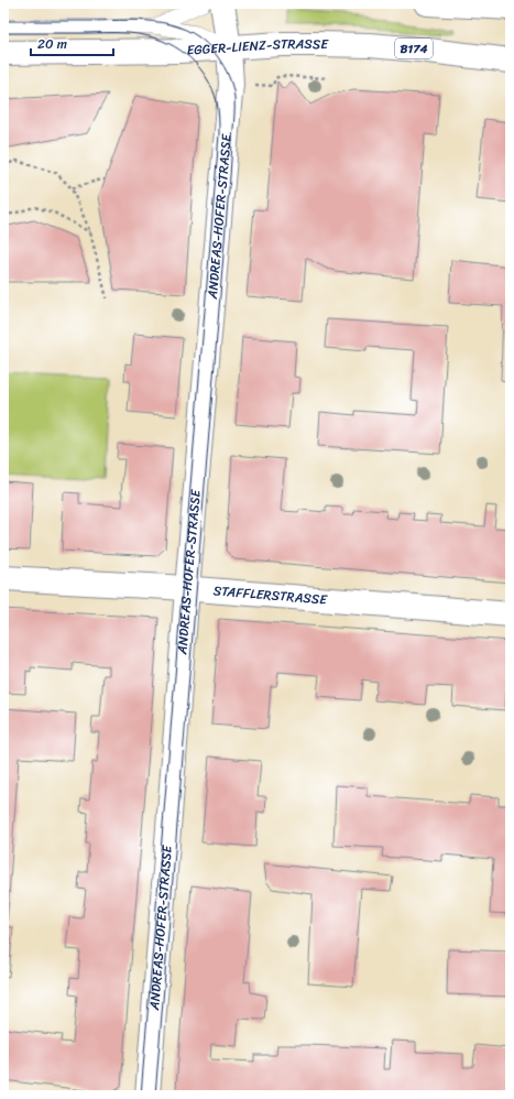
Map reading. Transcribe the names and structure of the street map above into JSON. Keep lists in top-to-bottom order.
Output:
{
  "streets": {
    "street": [
      "EGGER-LIENZ-STRASSE",
      "B174",
      "ANDREAS-HOFER-STRASSE",
      "STAFFLERSTRASSE"
    ]
  },
  "crossings": [
    ["EGGER-LIENZ-STRASSE", "ANDREAS-HOFER-STRASSE"],
    ["ANDREAS-HOFER-STRASSE", "STAFFLERSTRASSE"]
  ],
  "scale_bar": "20 m"
}
